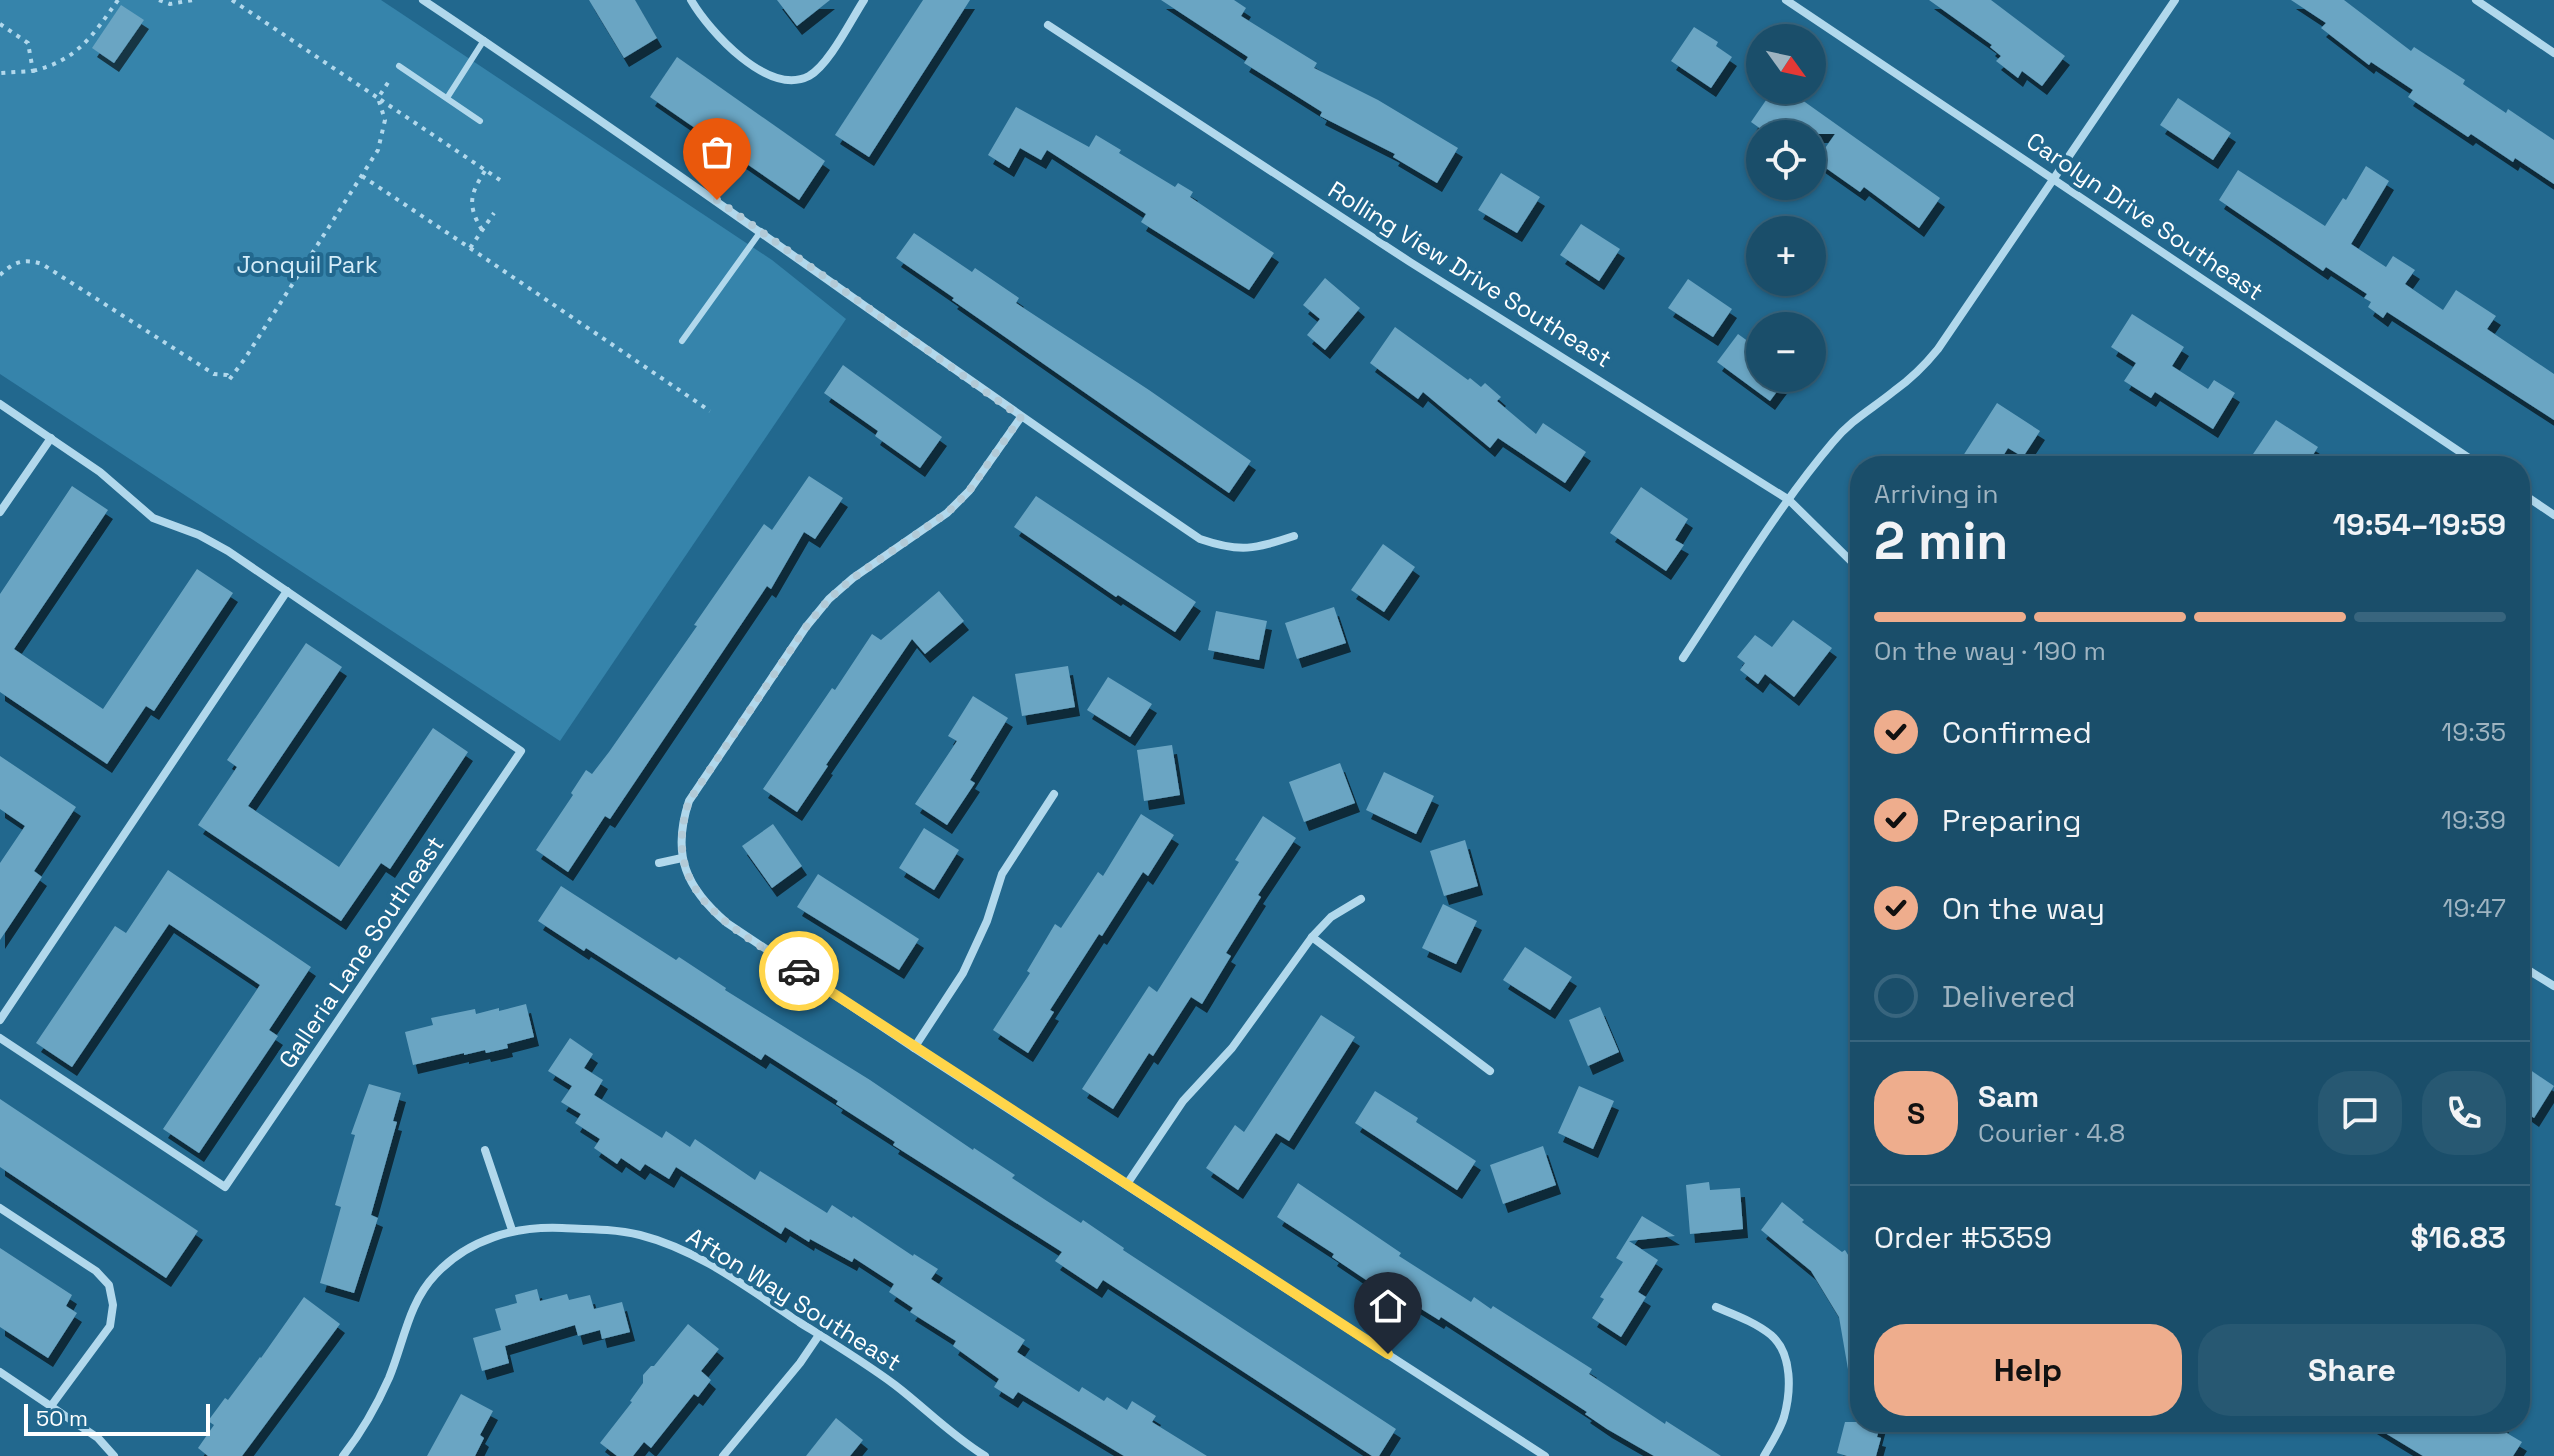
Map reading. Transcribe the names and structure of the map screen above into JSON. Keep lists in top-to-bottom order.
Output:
{
  "streets": {
    "street": [
      "Carolyn Drive Southeast",
      "Rolling View Drive Southeast",
      "Galleria Lane Southeast",
      "Afton Way Southeast"
    ]
  },
  "parks": ["Jonquil Park"],
  "scale_bar": "50 m",
  "north": "bottom right",
  "page": {
    "map_buttons": ["+", "−"],
    "heading": ["2 min", "Arriving in", "19:54–19:59"],
    "panel": [
      "Sam",
      "Courier · 4.8",
      "Order #5359",
      "$16.83"
    ],
    "bar": "On the way · 190 m",
    "list": [
      ["Confirmed", "19:35"],
      ["Preparing", "19:39"],
      ["On the way", "19:47"],
      "Delivered"
    ],
    "round": "S",
    "buttons": ["Help", "Share"],
    "scale": "50 m"
  }
}
